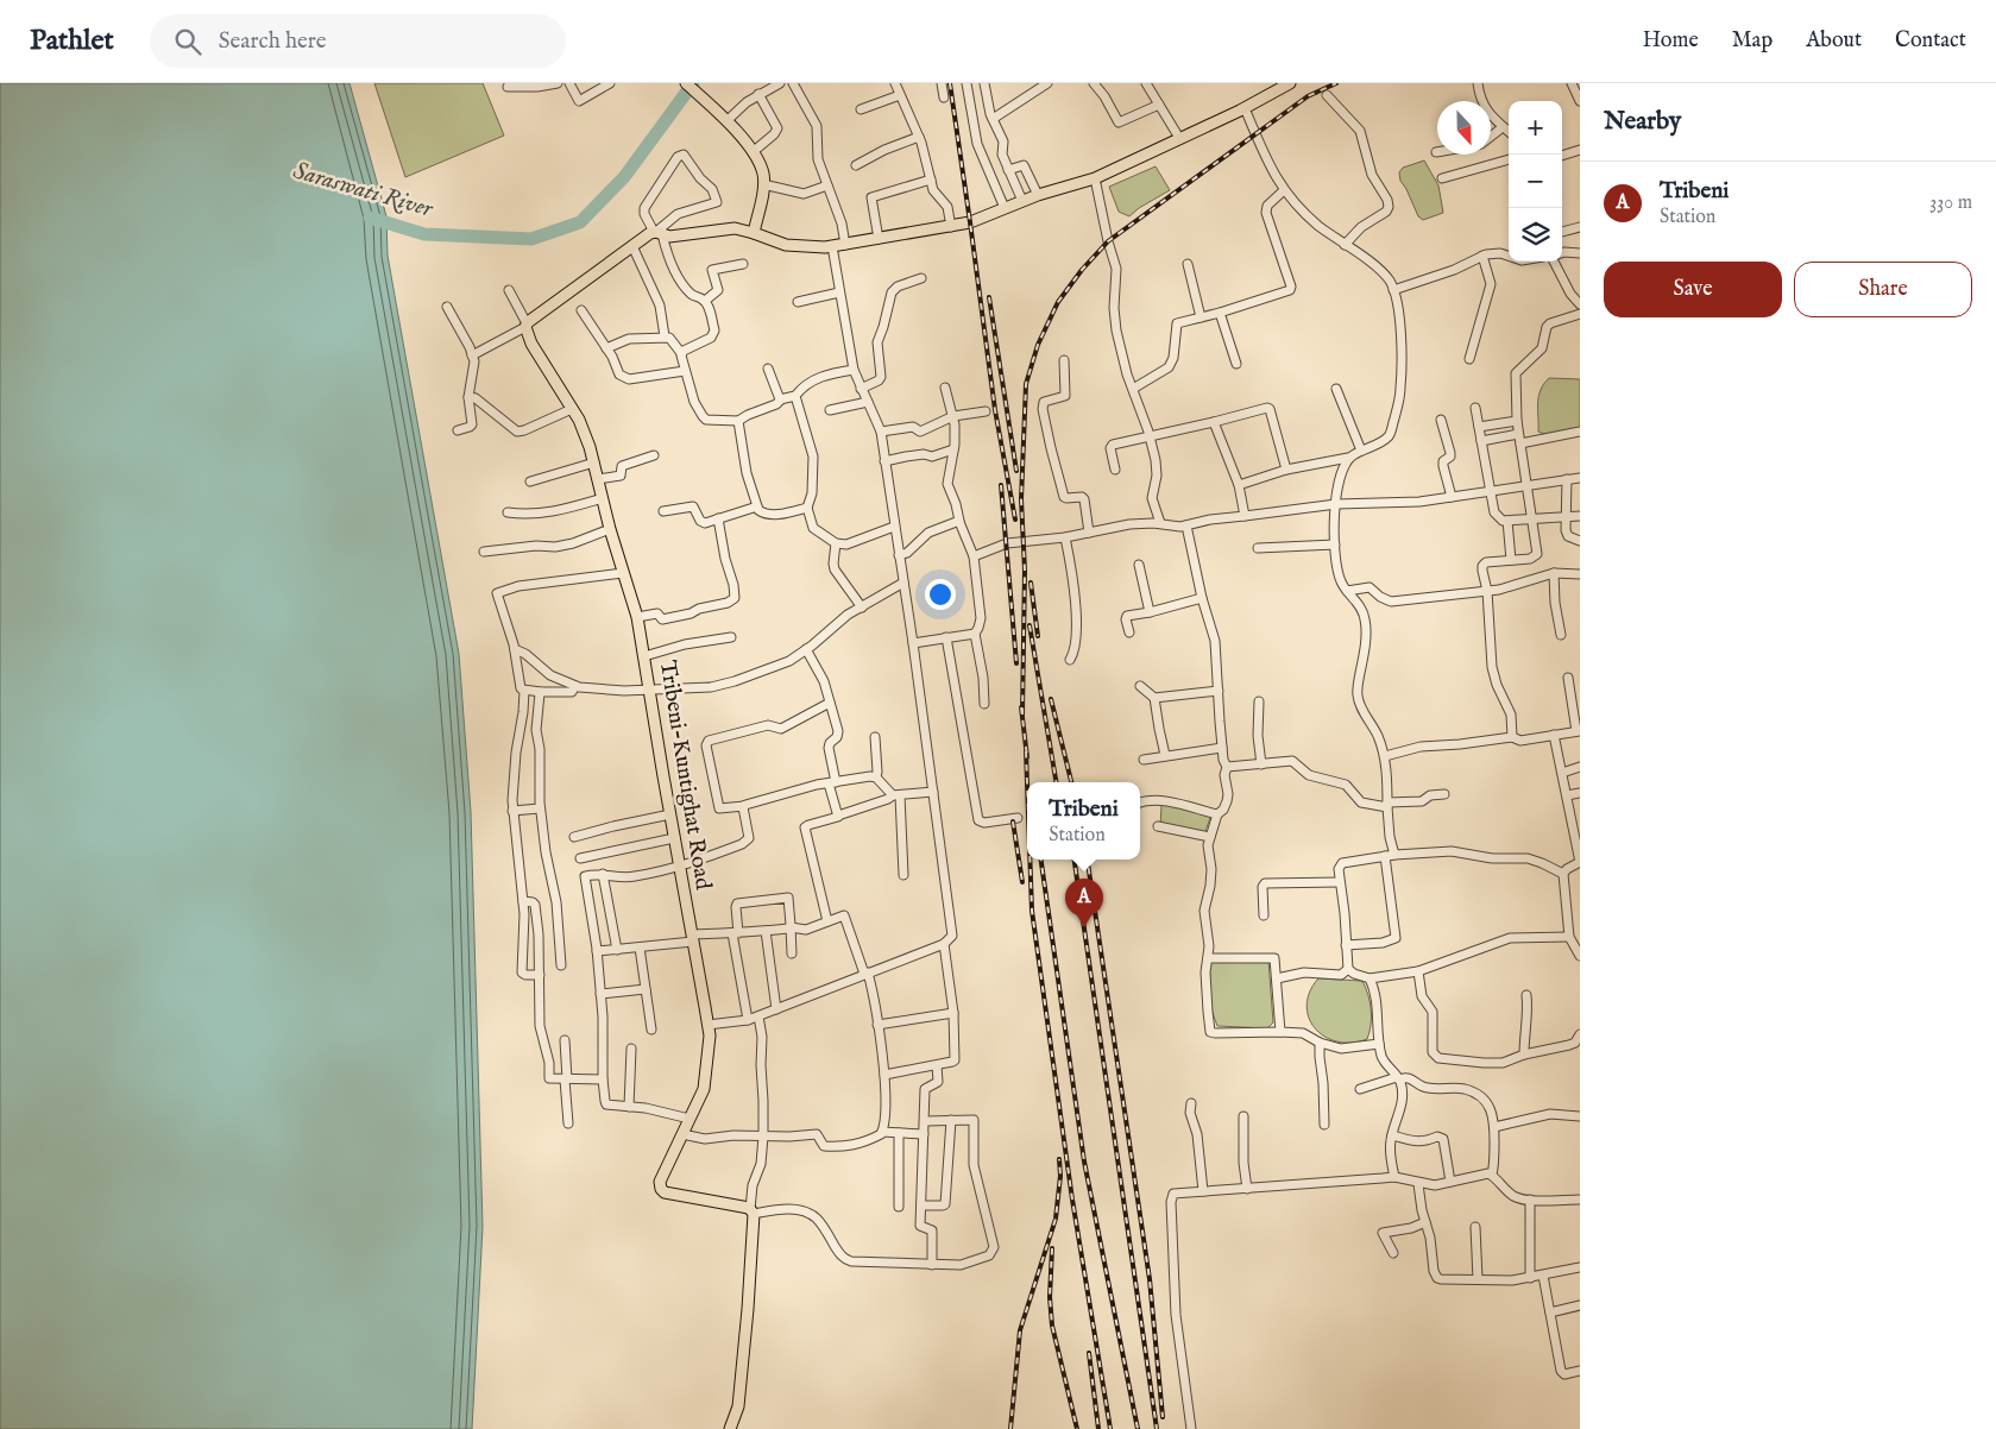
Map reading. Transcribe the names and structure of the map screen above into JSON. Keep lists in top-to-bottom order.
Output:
{
  "streets": {
    "main road": ["Tribeni-Kuntighat Road"]
  },
  "water": ["Saraswati River"],
  "north": "bottom",
  "page": {
    "header": "Pathlet",
    "search": "Search here",
    "nav": [
      "Home",
      "Map",
      "About",
      "Contact"
    ],
    "heading": "Nearby",
    "map_buttons": ["+", "−"],
    "list": [
      {
        "mark": "A",
        "name": "Tribeni",
        "note": "Station",
        "value": "330 m"
      }
    ],
    "buttons": ["Save", "Share"],
    "popup": ["Tribeni", "Station"],
    "pins": "A"
  }
}
